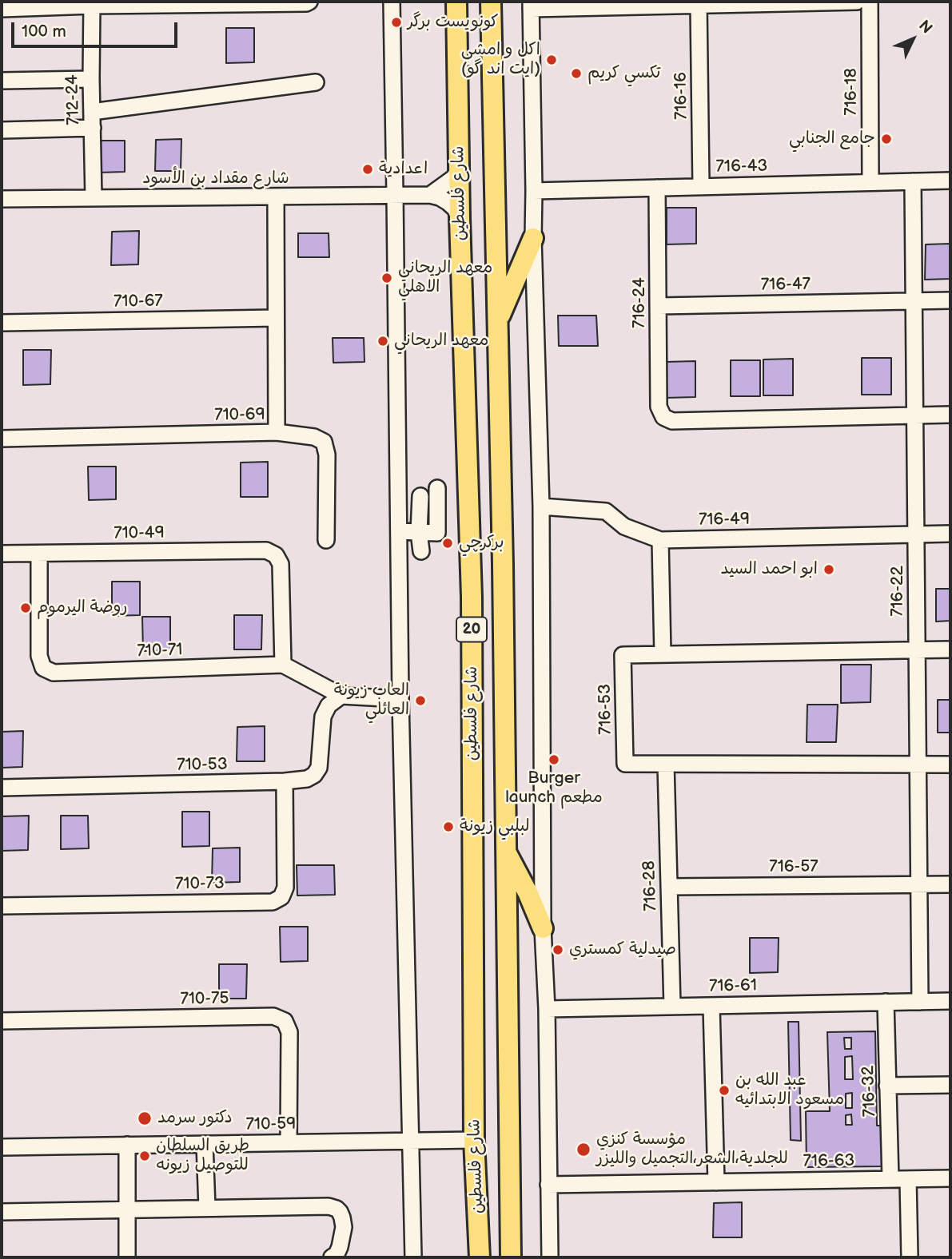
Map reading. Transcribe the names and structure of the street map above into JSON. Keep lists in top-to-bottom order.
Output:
{
  "streets": {
    "main road": ["شارع فلسطين", "20"],
    "street": [
      "716-18",
      "716-16",
      "712-24",
      "716-43",
      "شارع مقداد بن الأسود",
      "716-47",
      "710-67",
      "716-24",
      "710-69",
      "716-49",
      "710-49",
      "716-22",
      "710-71",
      "716-53",
      "710-53",
      "716-57",
      "710-73",
      "716-28",
      "716-61",
      "710-75",
      "716-32",
      "710-59",
      "716-63"
    ]
  },
  "crossings": [
    ["716-18", "716-43"],
    ["716-16", "716-43"],
    ["712-24", "شارع مقداد بن الأسود"],
    ["716-43", "716-24"],
    ["716-43", "716-22"],
    ["شارع مقداد بن الأسود", "710-69"],
    ["شارع فلسطين", "710-59"],
    ["716-47", "716-24"],
    ["716-47", "716-22"],
    ["710-67", "710-69"],
    ["716-24", "716-22"],
    ["716-49", "716-22"],
    ["710-49", "710-71"],
    ["716-22", "716-53"],
    ["716-22", "716-57"],
    ["716-22", "716-61"],
    ["716-53", "716-28"],
    ["710-53", "710-73"],
    ["716-57", "716-28"],
    ["716-28", "716-61"],
    ["716-61", "716-32"],
    ["710-75", "710-59"],
    ["716-32", "716-63"]
  ],
  "places": [
    "كونويست برگر",
    "اكل و امشي (ايت اند گو)",
    "تكسي كريم",
    "جامع الجنابي",
    "اعدادية",
    "معهد الريحاني الاهلي",
    "معهد الريحاني",
    "بركرچي",
    "ابو احمد السيد",
    "روضة اليرموم",
    "العاب زيونة العائلي",
    "Burger launch مطعم",
    "لبلبي زيونة",
    "صيدلية كمستري",
    "عبد الله بن مسعود الابتدائيه",
    "دكتور سرمد",
    "مؤسسة كنزي للجلدية،الشعر،التجميل والليزر",
    "طريق السلطان للتوصيل زيونه"
  ],
  "scale_bar": "100 m",
  "north": "top right"
}
